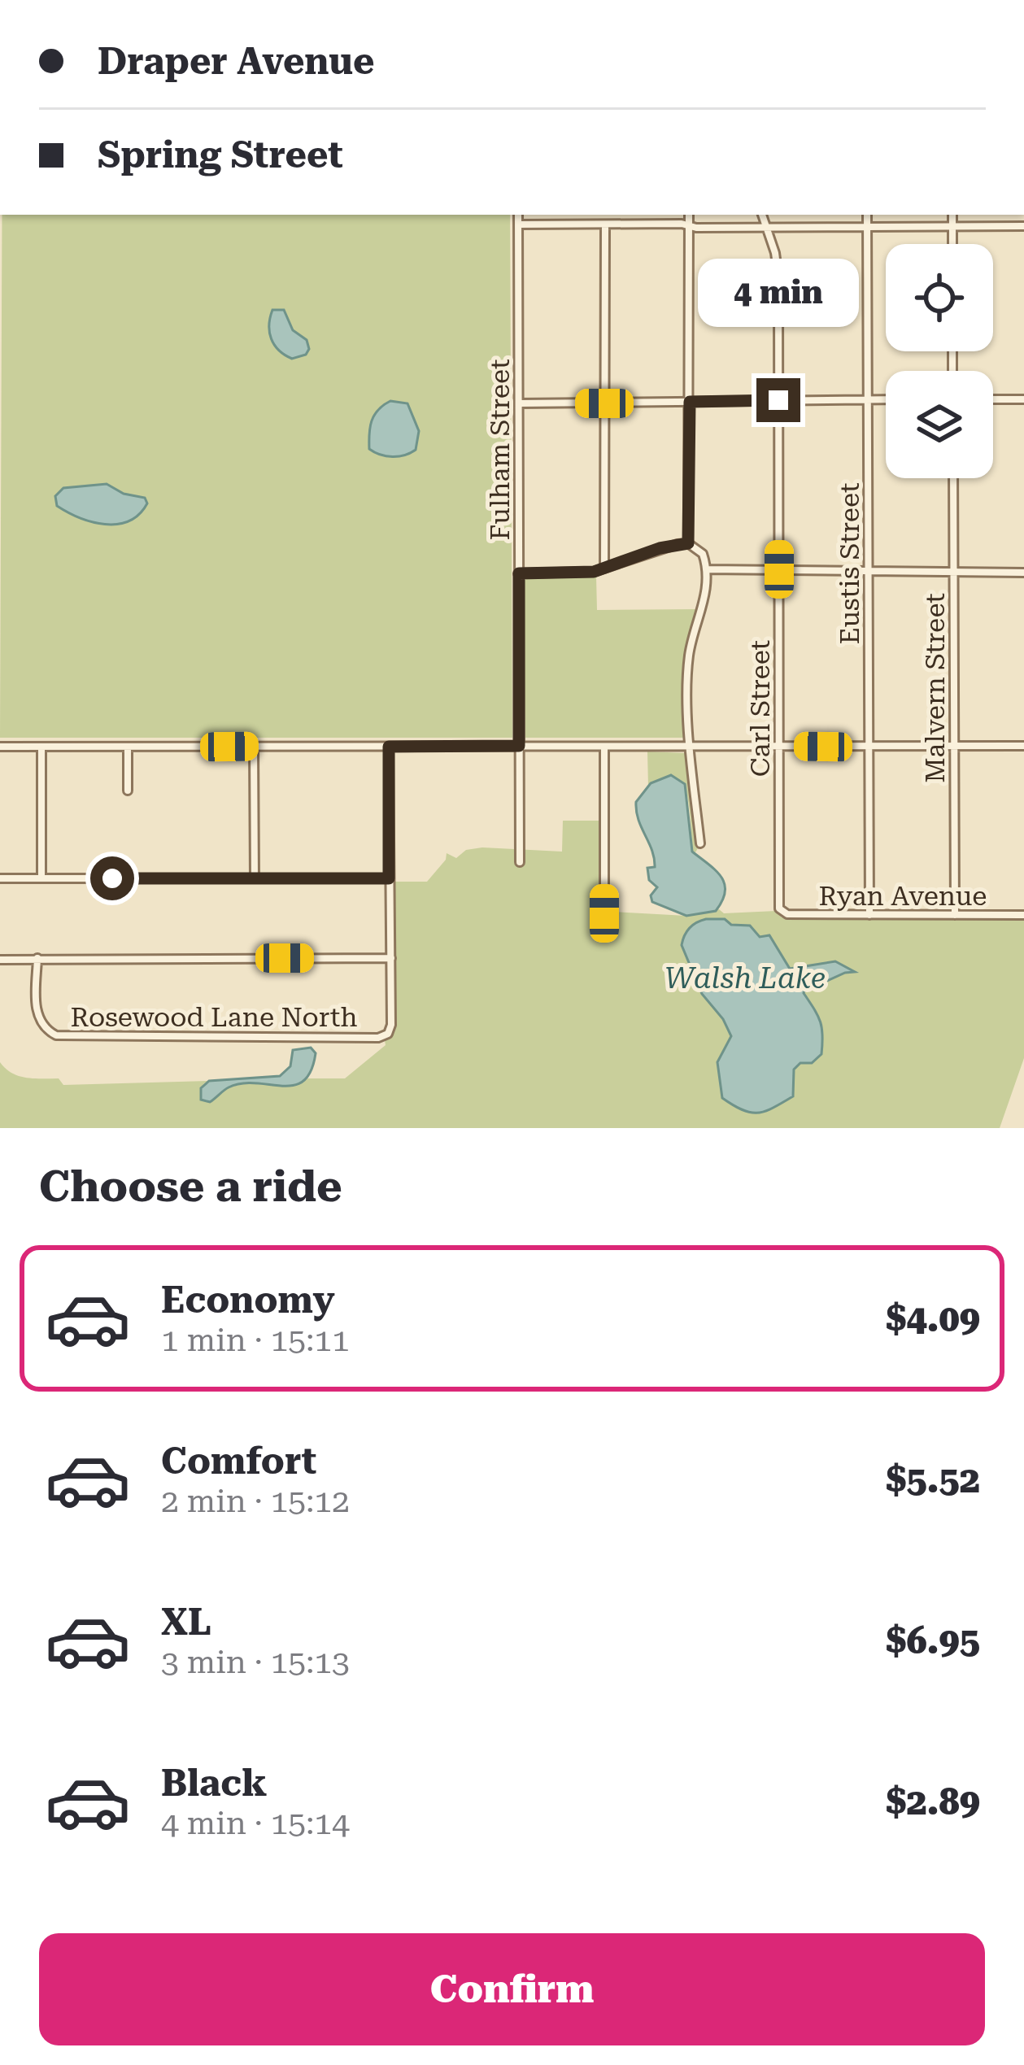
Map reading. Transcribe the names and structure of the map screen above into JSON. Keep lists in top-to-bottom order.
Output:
{
  "streets": {
    "street": [
      "Fulham Street",
      "Eustis Street",
      "Malvern Street",
      "Carl Street",
      "Ryan Avenue",
      "Rosewood Lane North"
    ]
  },
  "crossings": [
    ["Eustis Street", "Ryan Avenue"],
    ["Malvern Street", "Ryan Avenue"],
    ["Carl Street", "Ryan Avenue"]
  ],
  "water": ["Walsh Lake"],
  "page": {
    "banner": ["Draper Avenue", "Spring Street"],
    "bubble": "4 min",
    "heading": "Choose a ride",
    "list": [
      {
        "name": "Economy",
        "note": "1 min · 15:11",
        "value": "$4.09"
      },
      {
        "name": "Comfort",
        "note": "2 min · 15:12",
        "value": "$5.52"
      },
      {
        "name": "XL",
        "note": "3 min · 15:13",
        "value": "$6.95"
      },
      {
        "name": "Black",
        "note": "4 min · 15:14",
        "value": "$2.89"
      }
    ],
    "buttons": "Confirm"
  }
}
